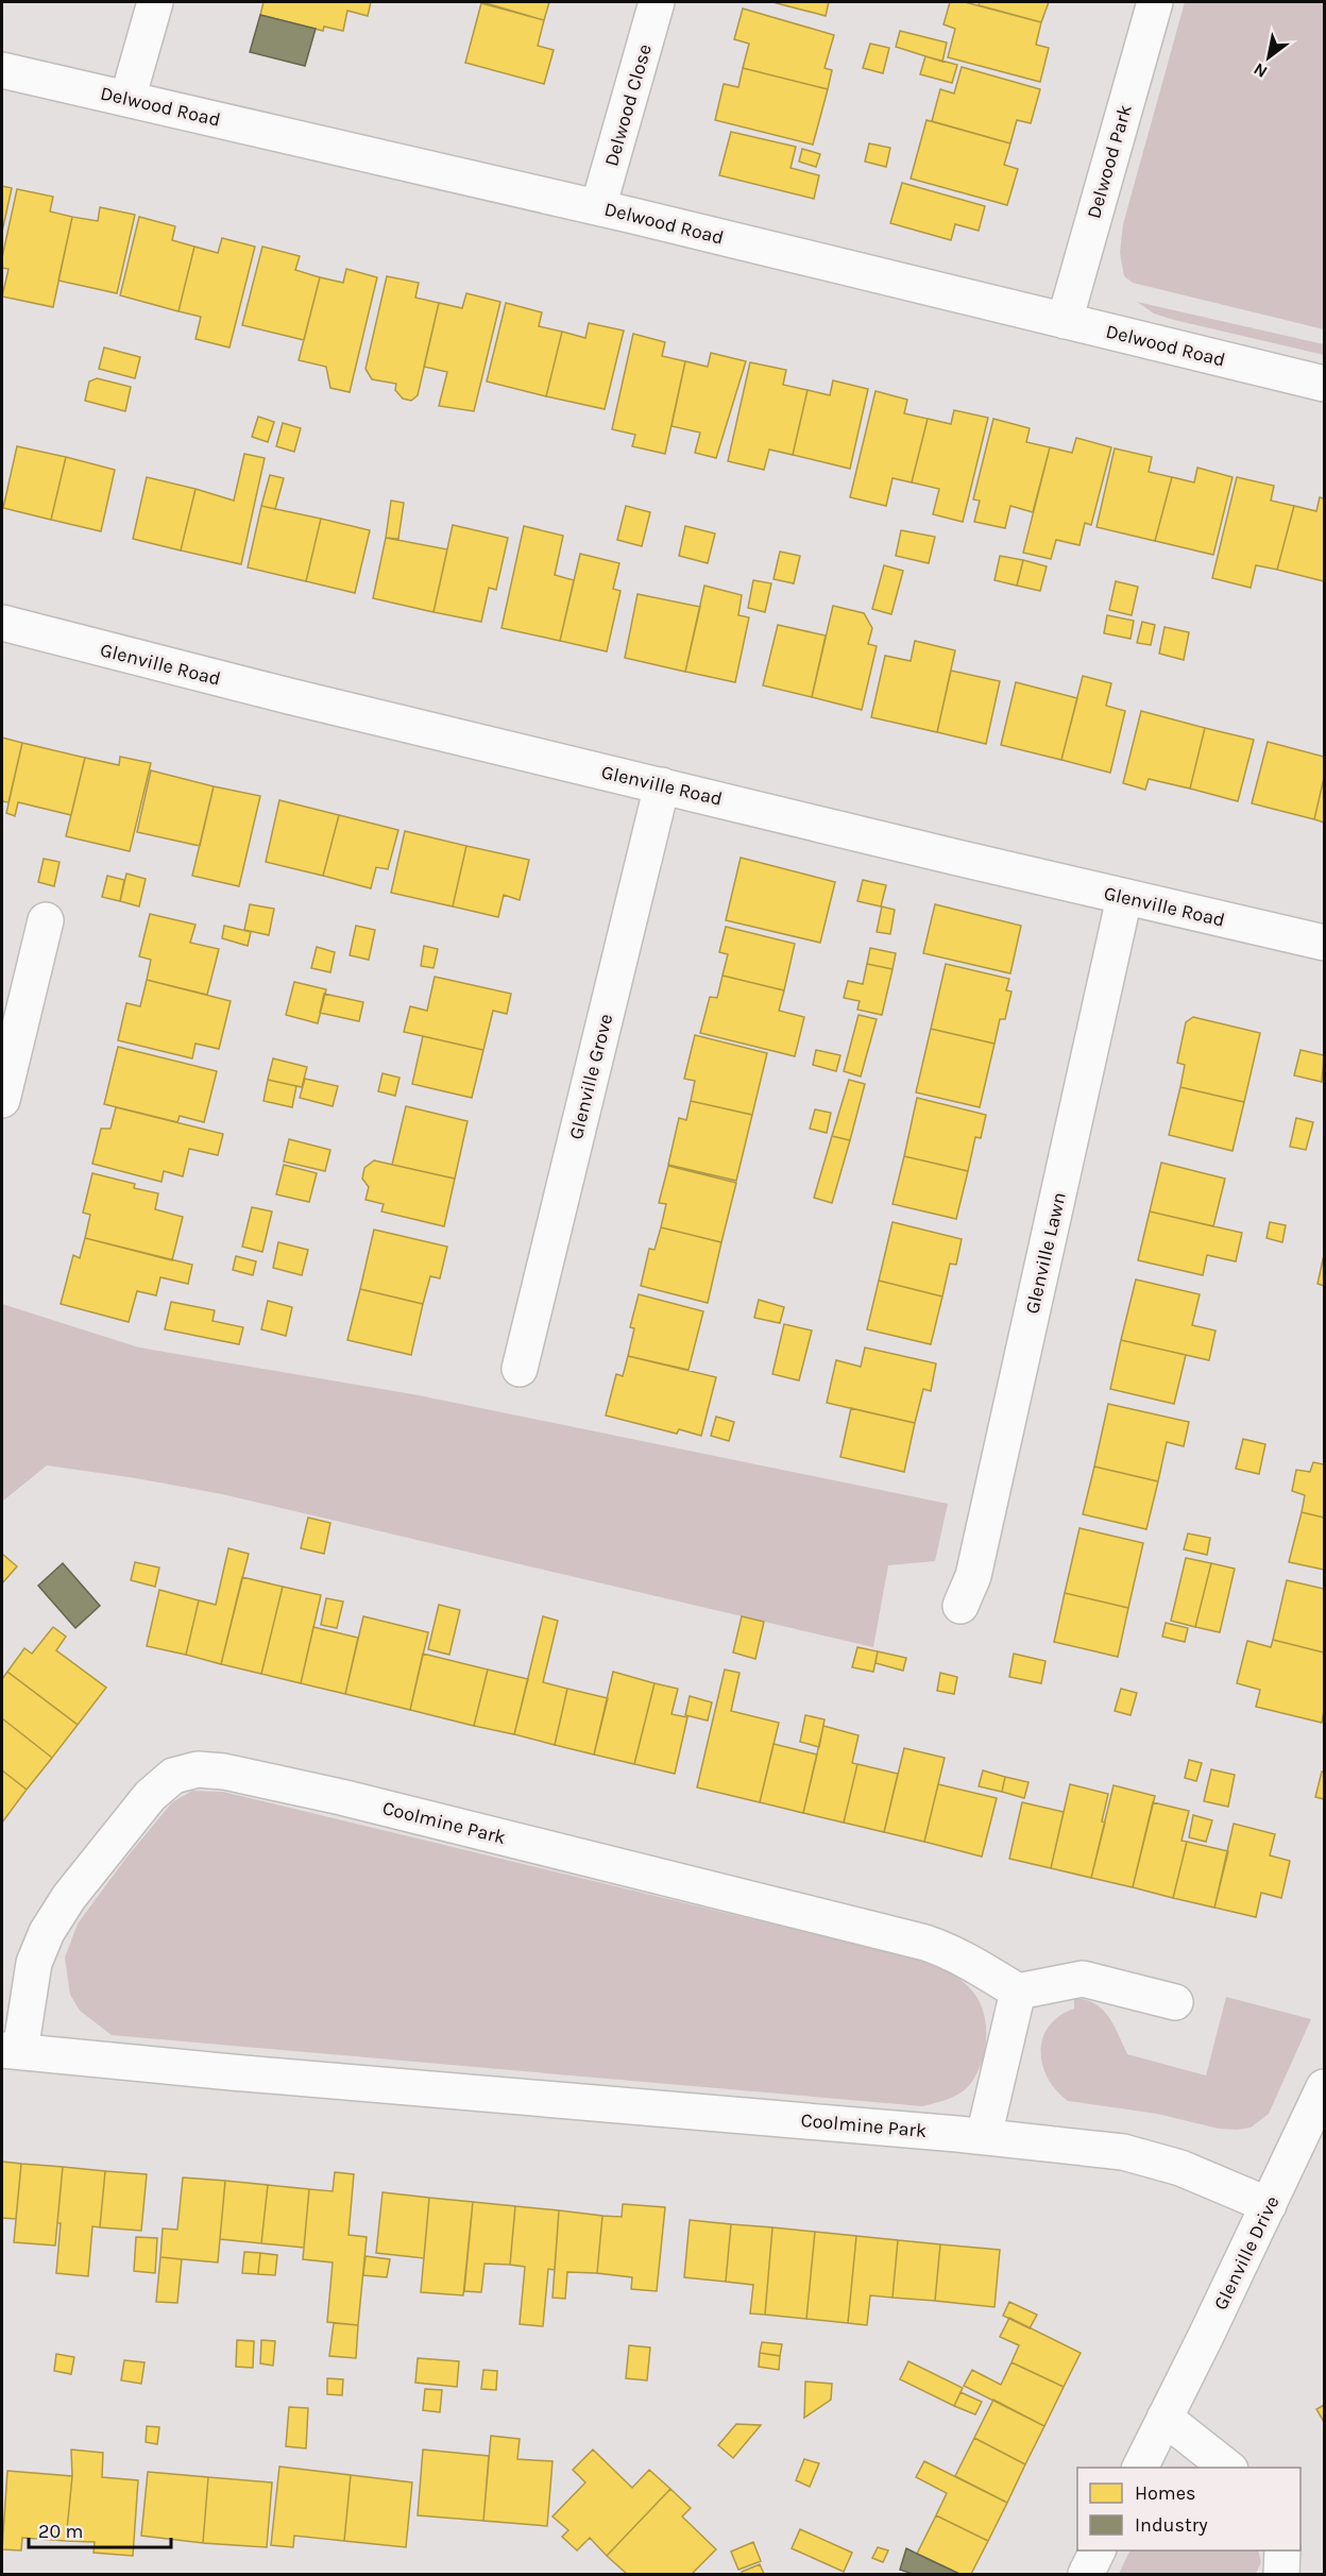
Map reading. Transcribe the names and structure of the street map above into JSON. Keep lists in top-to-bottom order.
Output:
{
  "streets": {
    "street": [
      "Delwood Close",
      "Delwood Road",
      "Delwood Park",
      "Glenville Road",
      "Glenville Grove",
      "Glenville Lawn",
      "Coolmine Park",
      "Glenville Drive"
    ]
  },
  "crossings": [
    ["Delwood Close", "Delwood Road"],
    ["Delwood Road", "Delwood Park"],
    ["Glenville Road", "Glenville Grove"],
    ["Glenville Road", "Glenville Lawn"],
    ["Coolmine Park", "Glenville Drive"]
  ],
  "legend": ["Homes", "Industry"],
  "scale_bar": "20 m",
  "north": "bottom left"
}
